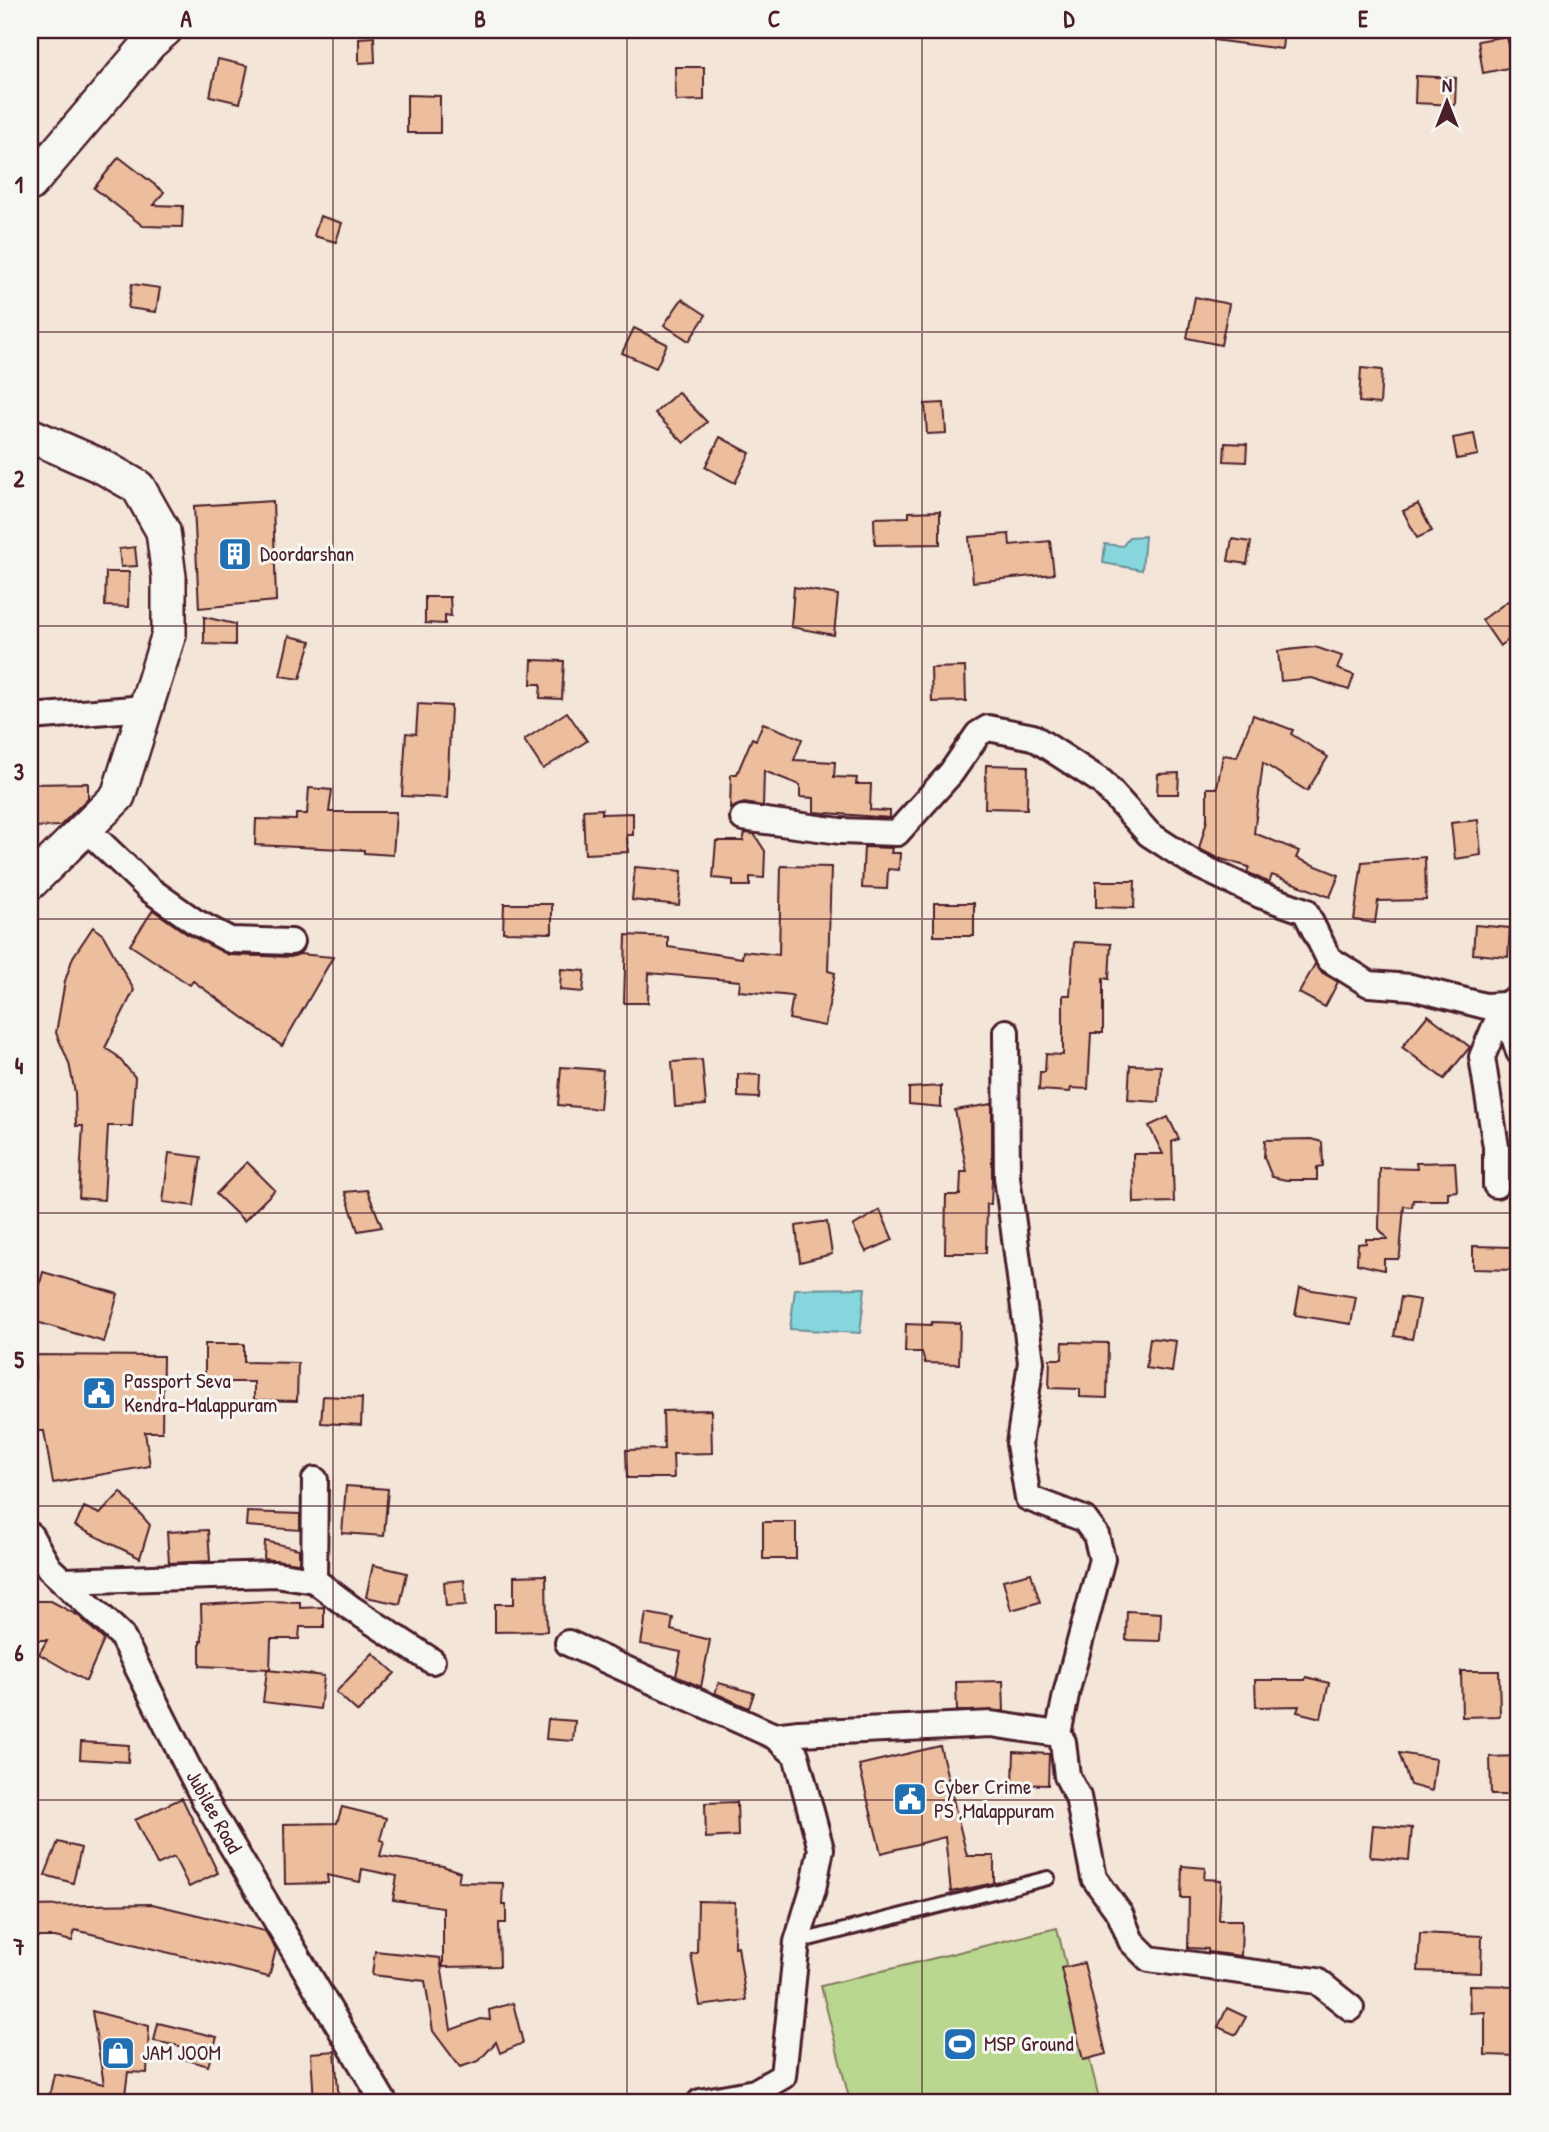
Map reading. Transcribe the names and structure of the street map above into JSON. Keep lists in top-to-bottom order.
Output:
{
  "streets": {
    "street": ["Jubilee Road"]
  },
  "places": {
    "building": ["Doordarshan"],
    "public building": ["Passport Seva Kendra-Malappuram", "Cyber Crime PS ,Malappuram"],
    "sports": ["MSP Ground"],
    "shop": ["JAM JOOM"]
  },
  "north": "top",
  "grid": {
    "columns": [
      "A",
      "B",
      "C",
      "D",
      "E"
    ],
    "rows": [
      "1",
      "2",
      "3",
      "4",
      "5",
      "6",
      "7"
    ]
  }
}
